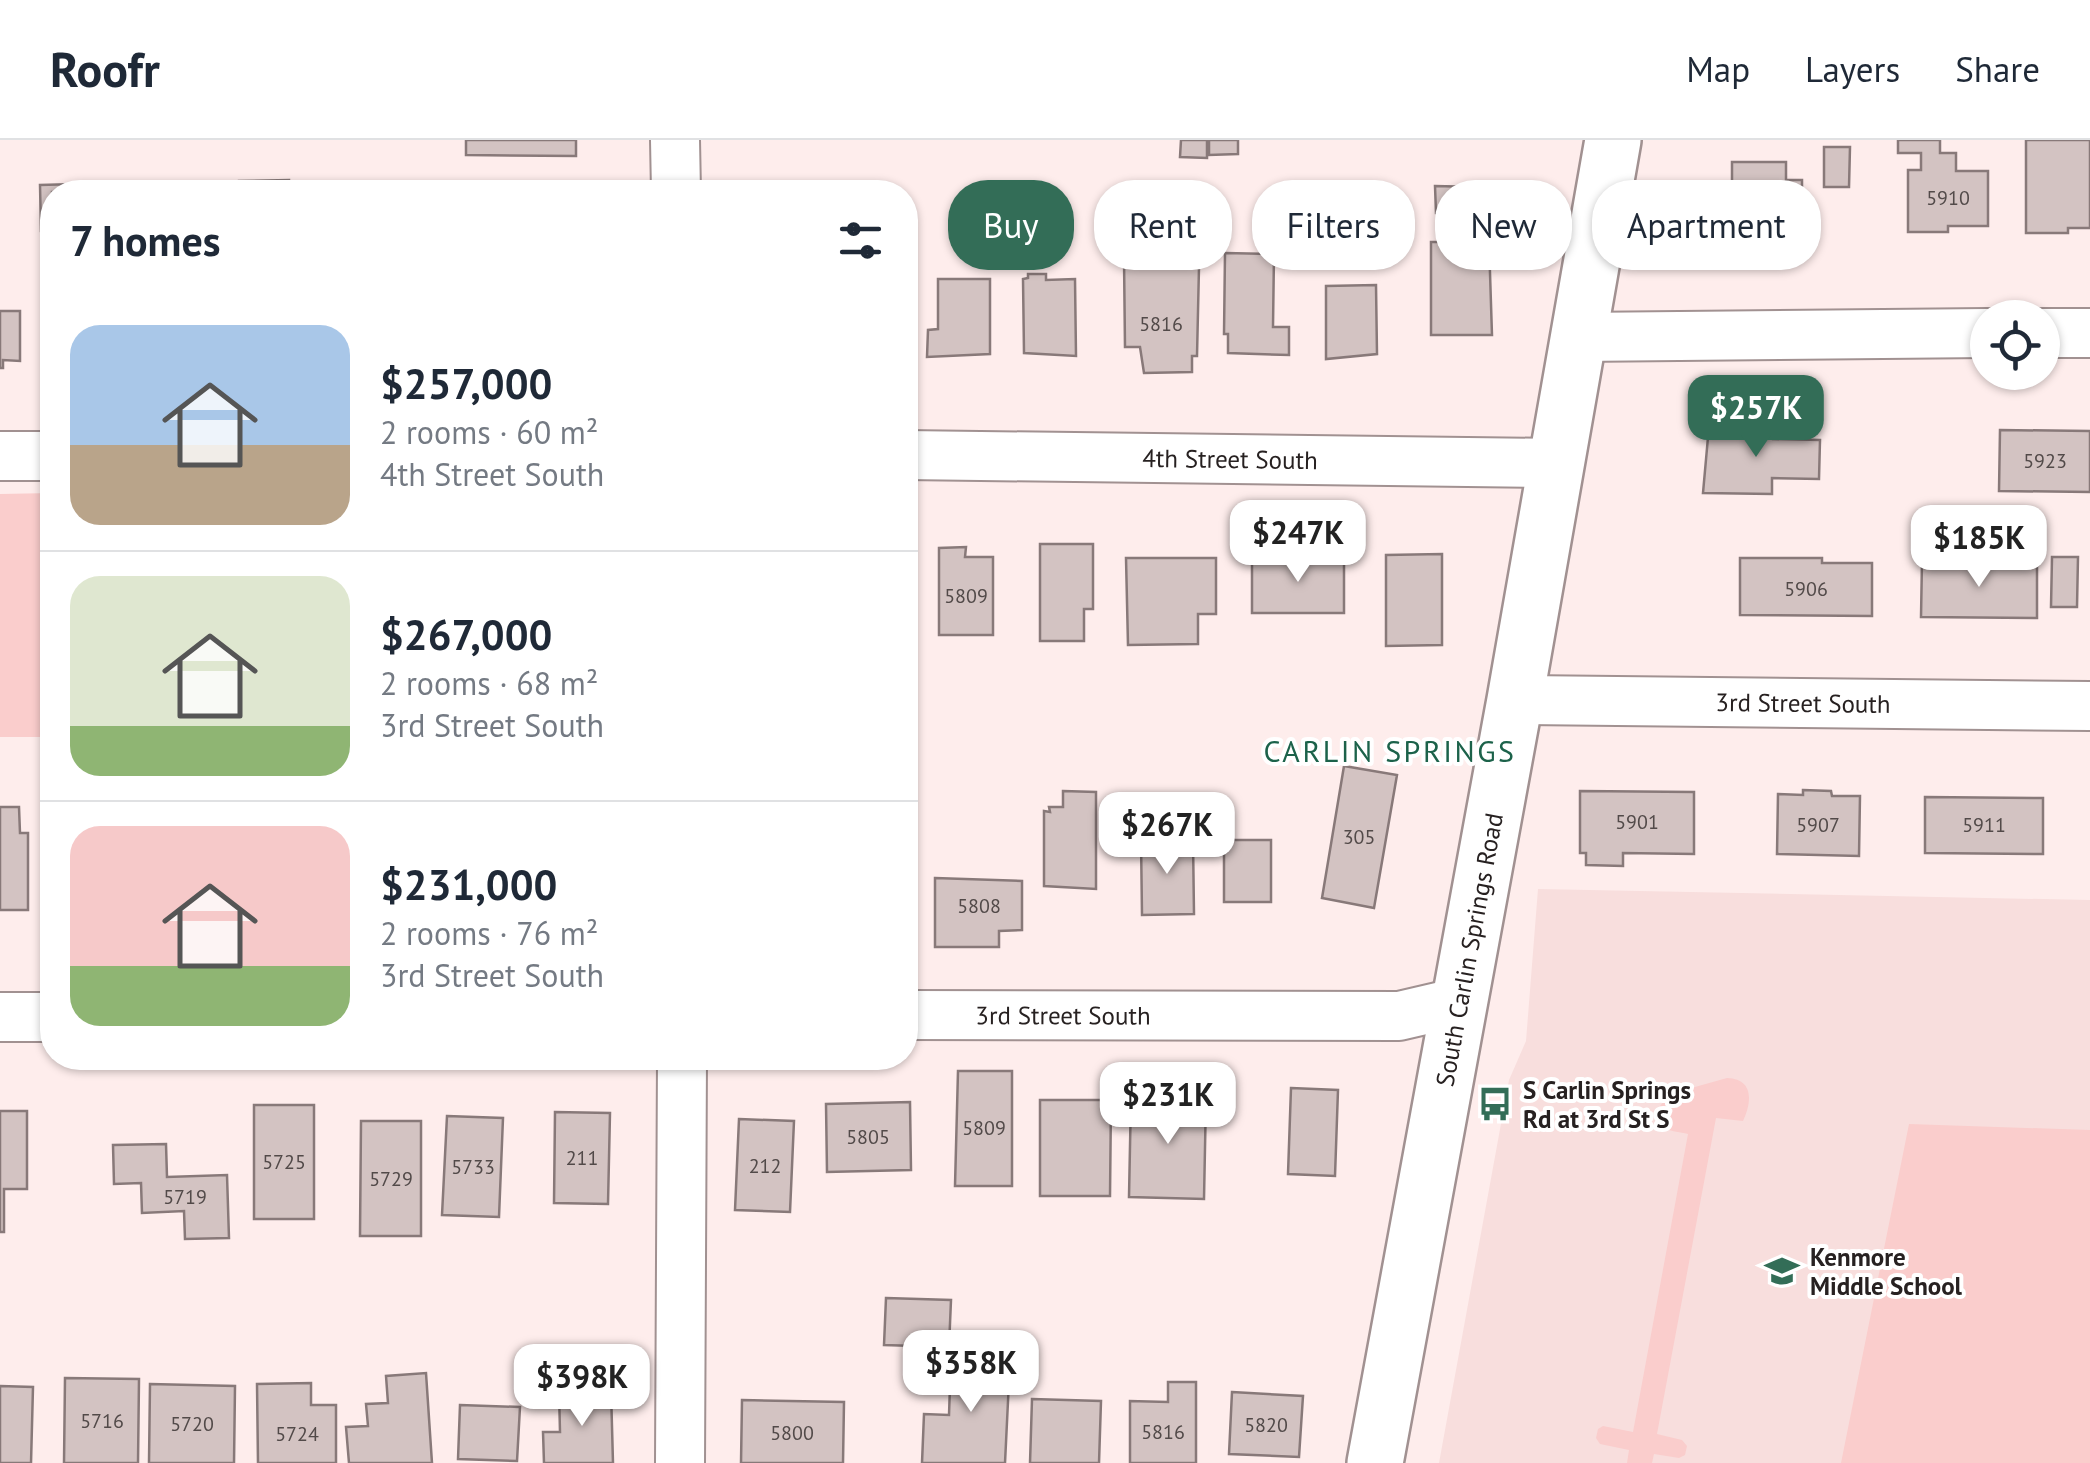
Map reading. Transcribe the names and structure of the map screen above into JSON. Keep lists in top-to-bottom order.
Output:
{
  "streets": {
    "main road": ["South Carlin Springs Road"],
    "street": ["4th Street South", "3rd Street South"]
  },
  "crossings": [
    ["4th Street South", "South Carlin Springs Road"],
    ["3rd Street South", "South Carlin Springs Road"]
  ],
  "districts": ["CARLIN SPRINGS"],
  "places": {
    "bus stop": ["S Carlin Springs Rd at 3rd St S"],
    "school or university": ["Kenmore Middle School"]
  },
  "house_numbers": [
    "5910",
    "5816",
    "5923",
    "5906",
    "5809",
    "5901",
    "5907",
    "5911",
    "305",
    "5808",
    "5809",
    "5805",
    "211",
    "5725",
    "212",
    "5733",
    "5729",
    "5719",
    "5716",
    "5720",
    "5820",
    "5816",
    "5800",
    "5724"
  ],
  "page": {
    "header": "Roofr",
    "nav": ["Map", "Layers", "Share"],
    "chip": [
      "Buy",
      "Rent",
      "Filters",
      "New",
      "Apartment"
    ],
    "heading": "7 homes",
    "list": [
      {
        "name": "$257,000",
        "note": "2 rooms · 60 m² · 4th Street South"
      },
      {
        "name": "$267,000",
        "note": "2 rooms · 68 m² · 3rd Street South"
      },
      {
        "name": "$231,000",
        "note": "2 rooms · 76 m² · 3rd Street South"
      }
    ],
    "price": [
      "$257K",
      "$247K",
      "$185K",
      "$267K",
      "$231K",
      "$358K",
      "$398K"
    ]
  }
}
